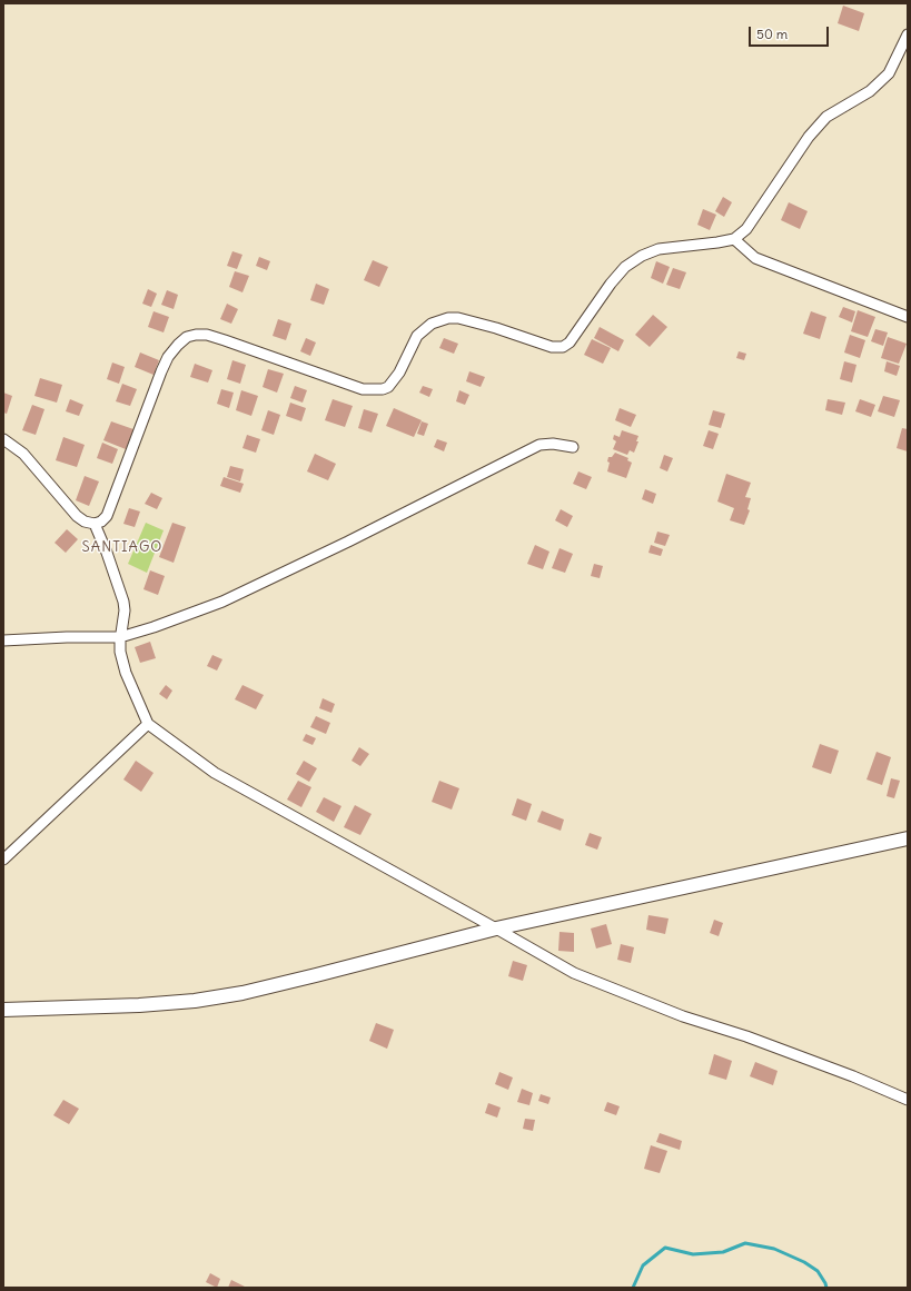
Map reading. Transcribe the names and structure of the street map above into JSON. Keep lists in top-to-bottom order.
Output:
{
  "districts": ["SANTIAGO"],
  "scale_bar": "50 m"
}
